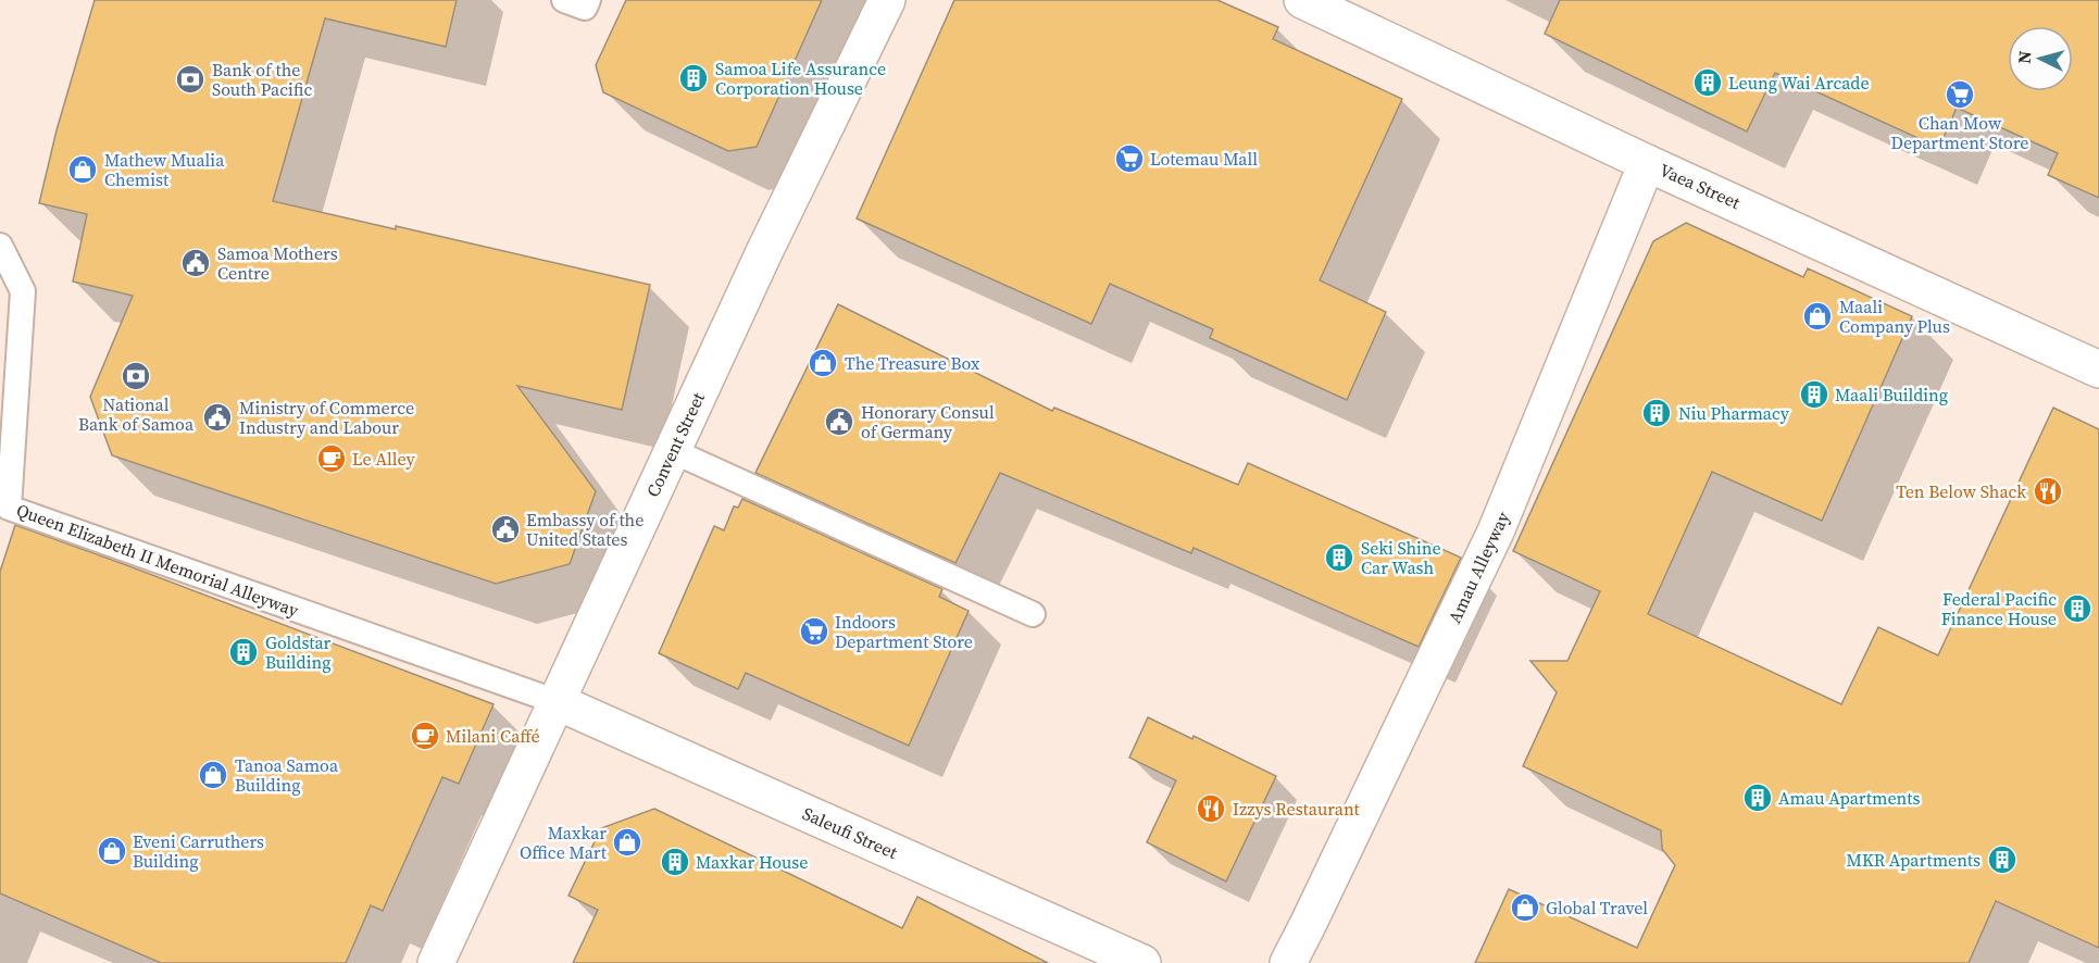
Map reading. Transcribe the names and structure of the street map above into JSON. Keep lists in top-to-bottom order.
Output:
{
  "streets": {
    "main road": [
      "Vaea Street",
      "Convent Street",
      "Amau Alleyway",
      "Saleufi Street"
    ],
    "lane": ["Queen Elizabeth II Memorial Alleyway"]
  },
  "crossings": [
    ["Vaea Street", "Amau Alleyway"],
    ["Convent Street", "Queen Elizabeth II Memorial Alleyway"],
    ["Convent Street", "Saleufi Street"],
    ["Queen Elizabeth II Memorial Alleyway", "Saleufi Street"]
  ],
  "places": {
    "building": [
      "Samoa Life Assurance Corporation House",
      "Leung Wai Arcade",
      "Maali Building",
      "Niu Pharmacy",
      "Seki Shine Car Wash",
      "Federal Pacific Finance House",
      "Goldstar Building",
      "Amau Apartments",
      "MKR Apartments",
      "Maxkar House"
    ],
    "bank": ["Bank of the South Pacific", "National Bank of Samoa"],
    "supermarket": ["Chan Mow Department Store", "Lotemau Mall", "Indoors Department Store"],
    "shop": [
      "Mathew Mualia Chemist",
      "Maali Company Plus",
      "The Treasure Box",
      "Tanoa Samoa Building",
      "Maxkar Office Mart",
      "Eveni Carruthers Building",
      "Global Travel"
    ],
    "public building": [
      "Samoa Mothers Centre",
      "Ministry of Commerce Industry and Labour",
      "Honorary Consul of Germany",
      "Embassy of the United States"
    ],
    "cafe": ["Le Alley", "Milani Caffé"],
    "restaurant": ["Ten Below Shack", "Izzys Restaurant"]
  },
  "north": "left"
}
